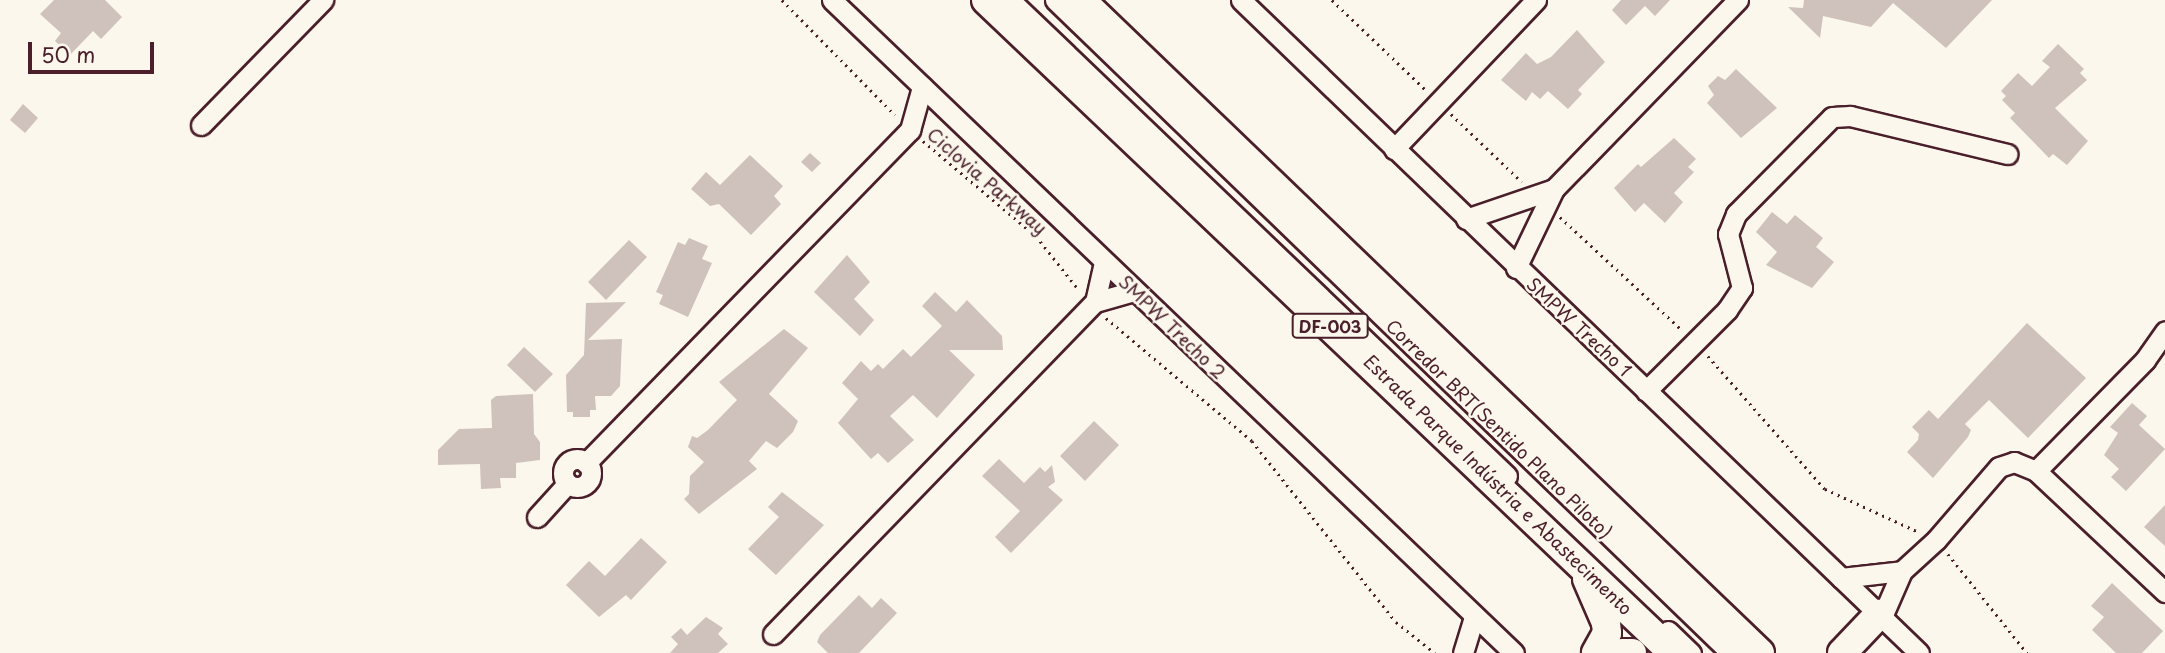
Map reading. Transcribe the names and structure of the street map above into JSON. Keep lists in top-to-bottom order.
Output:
{
  "streets": {
    "highway": ["DF-003", "Estrada Parque Indústria e Abastecimento"],
    "street": ["SMPW Trecho 2", "SMPW Trecho 1", "Corredor BRT(Sentido Plano Piloto)"],
    "path": ["Ciclovia Parkway"]
  },
  "scale_bar": "50 m"
}
